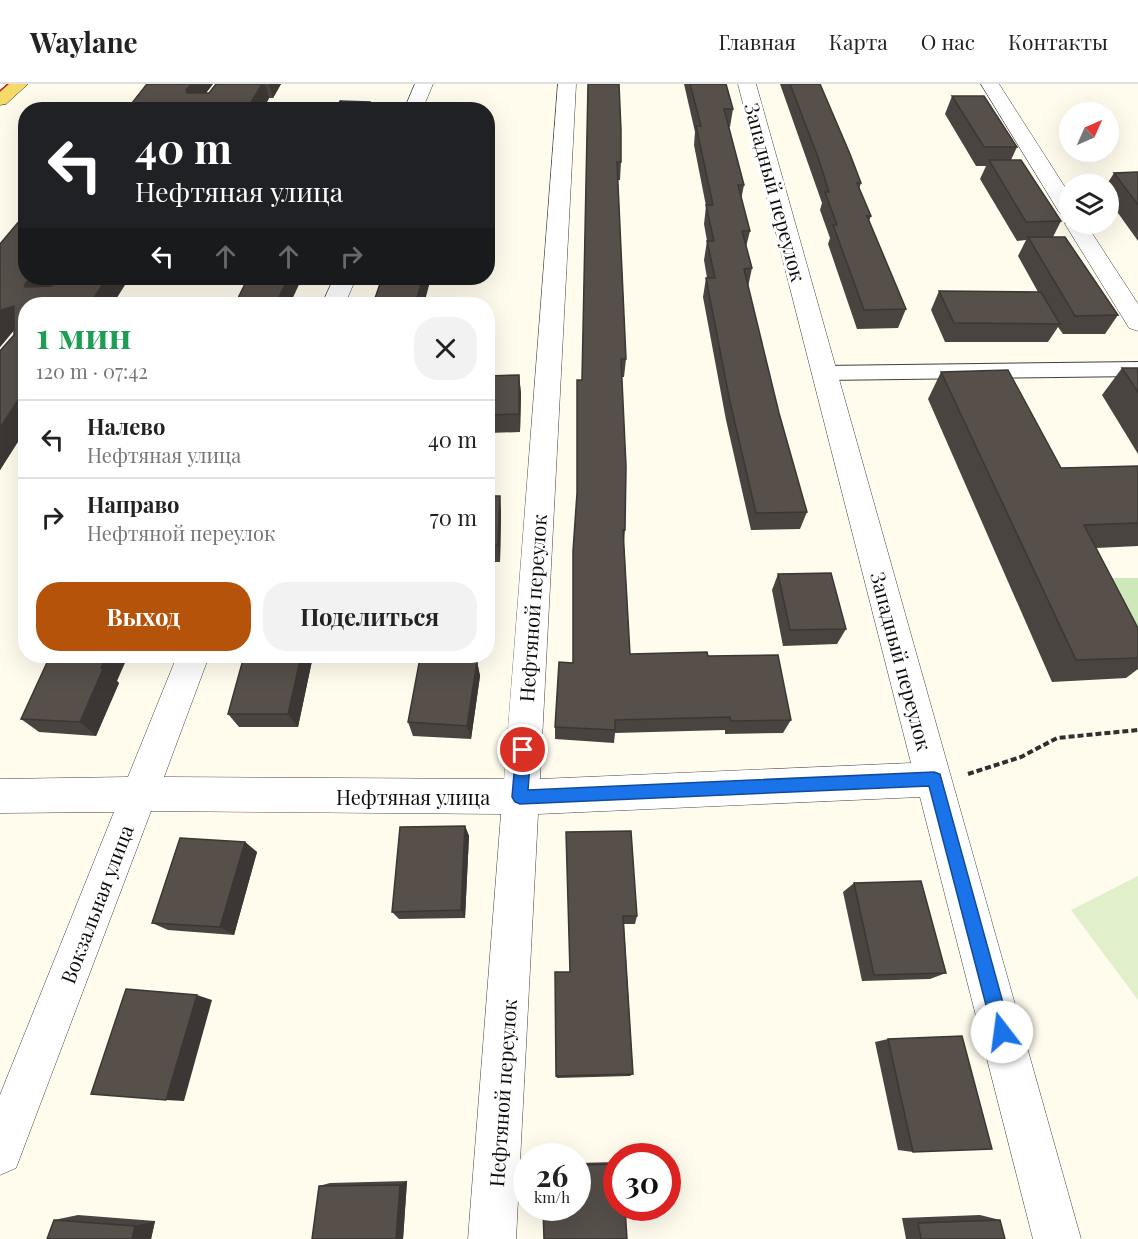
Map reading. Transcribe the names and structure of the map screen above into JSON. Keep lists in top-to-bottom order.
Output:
{
  "streets": {
    "street": [
      "Западный переулок",
      "Нефтяной переулок",
      "Нефтяная улица",
      "Вокзальная улица"
    ]
  },
  "crossings": [
    ["Западный переулок", "Нефтяная улица"],
    ["Нефтяной переулок", "Нефтяная улица"],
    ["Нефтяная улица", "Вокзальная улица"]
  ],
  "north": "top right",
  "page": {
    "header": "Waylane",
    "nav": [
      "Главная",
      "Карта",
      "О нас",
      "Контакты"
    ],
    "turn": ["40 m", "Нефтяная улица"],
    "heading": ["1 мин", "120 m · 07:42"],
    "list": [
      {
        "name": "Налево",
        "note": "Нефтяная улица",
        "value": "40 m"
      },
      {
        "name": "Направо",
        "note": "Нефтяной переулок",
        "value": "70 m"
      }
    ],
    "buttons": ["Выход", "Поделиться"],
    "speed": "26 km/h",
    "limit": "30"
  }
}
